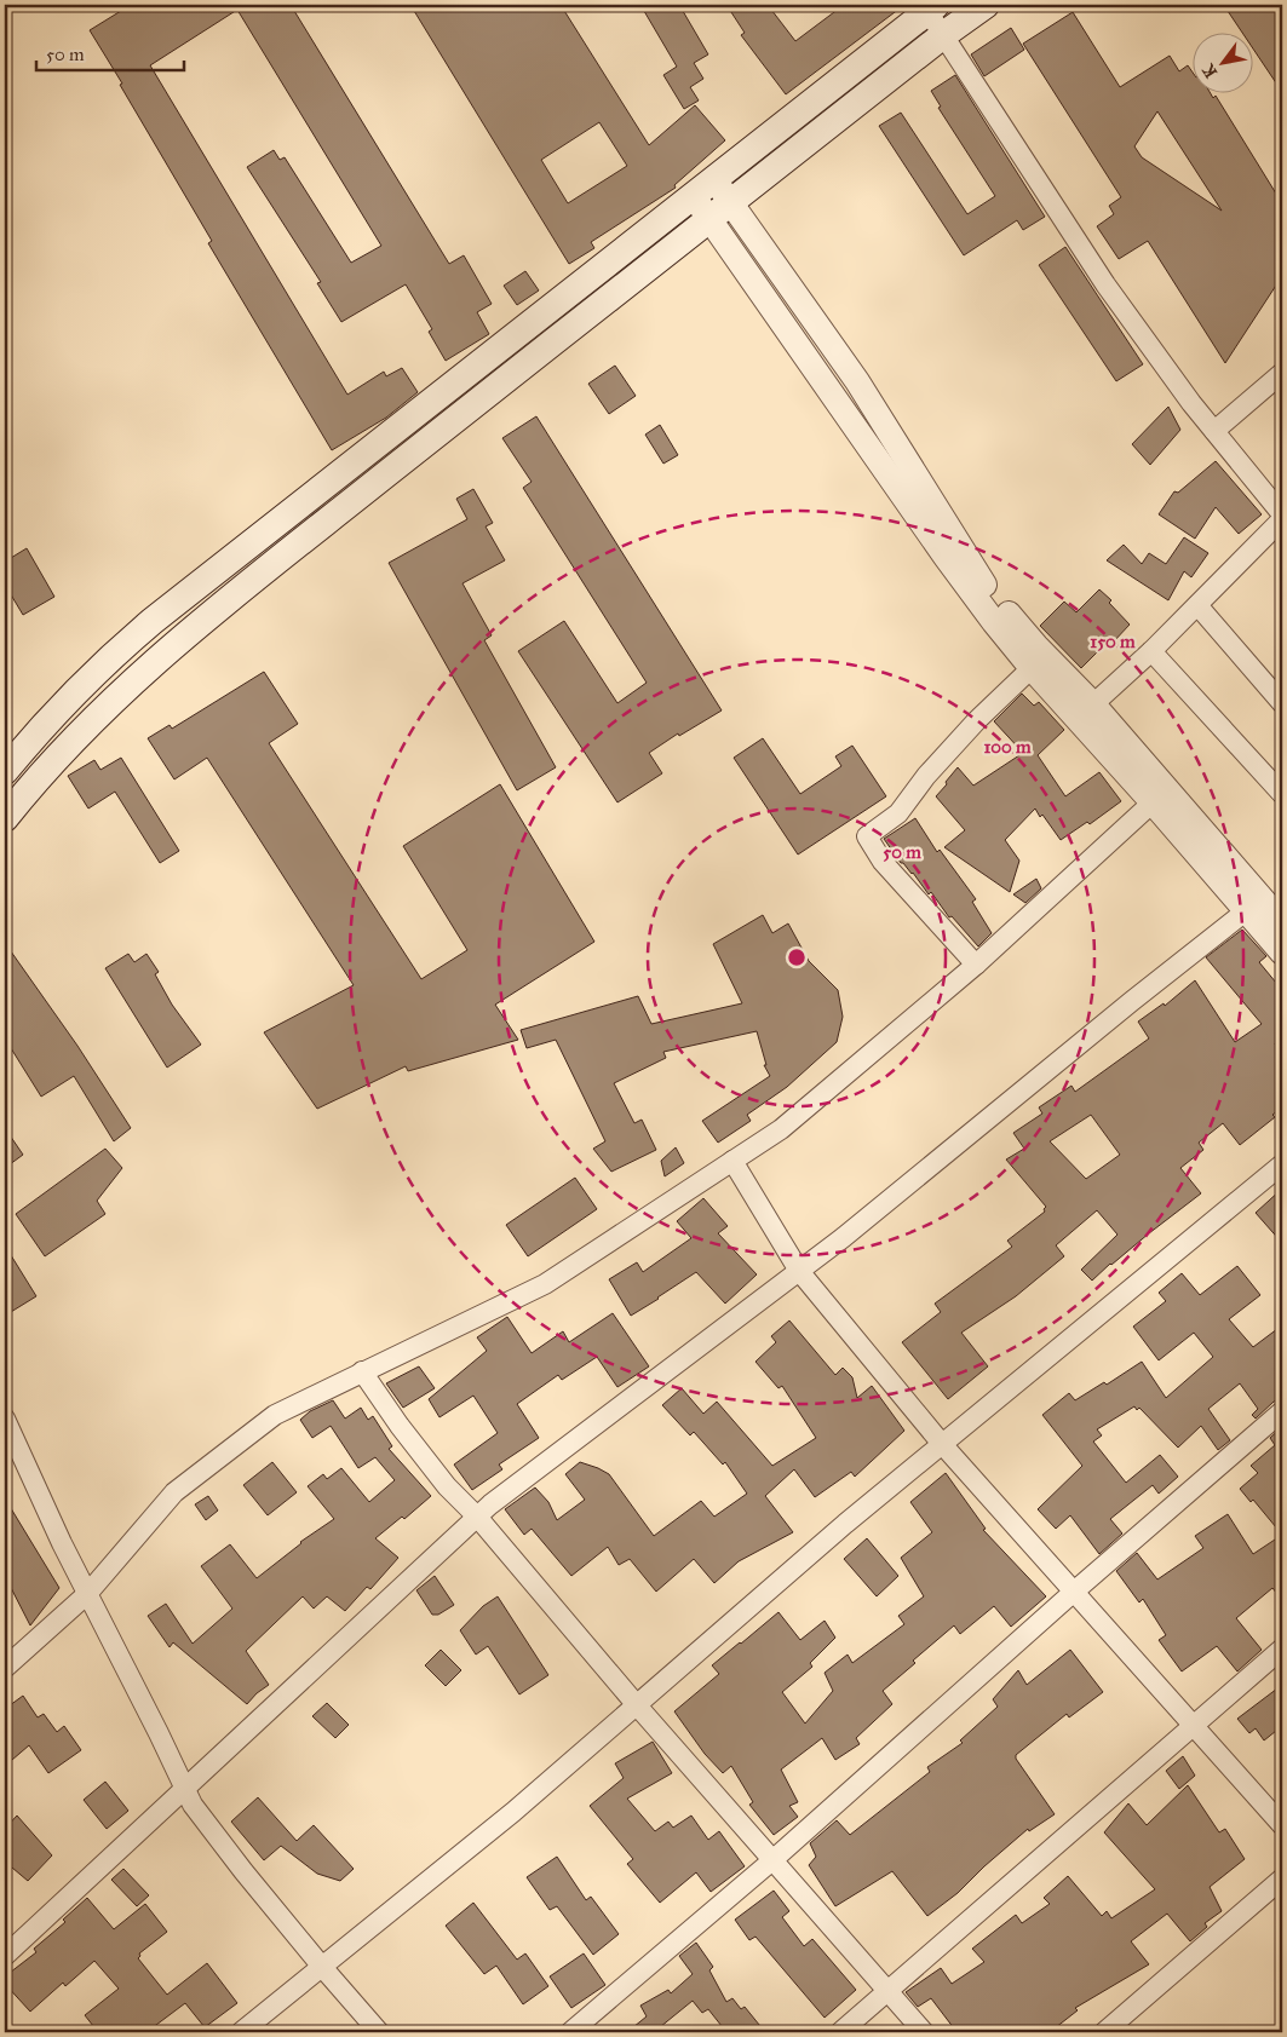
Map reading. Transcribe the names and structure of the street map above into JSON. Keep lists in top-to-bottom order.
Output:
{
  "scale_bar": "50 m",
  "north": "bottom left",
  "rings": ["150 m", "100 m", "50 m"]
}
